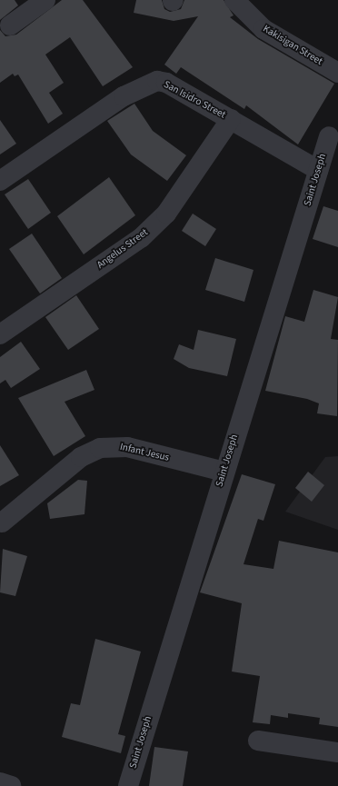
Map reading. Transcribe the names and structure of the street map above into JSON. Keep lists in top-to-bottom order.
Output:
{
  "streets": {
    "street": [
      "Kakisigan Street",
      "San Isidro Street",
      "Saint Joseph",
      "Angelus Street",
      "Infant Jesus"
    ]
  },
  "crossings": [
    ["San Isidro Street", "Saint Joseph"],
    ["San Isidro Street", "Angelus Street"],
    ["Saint Joseph", "Infant Jesus"]
  ]
}
